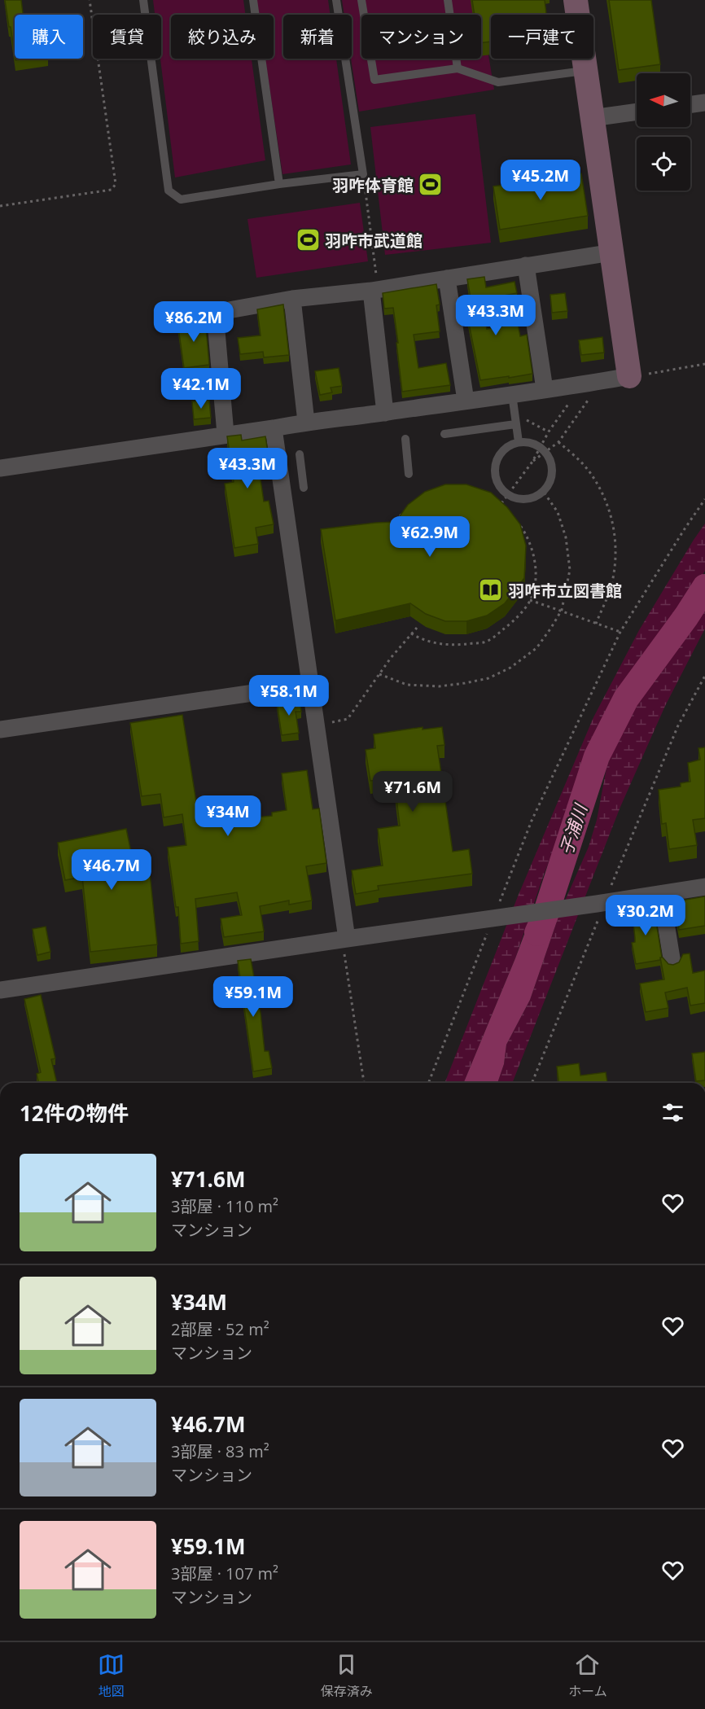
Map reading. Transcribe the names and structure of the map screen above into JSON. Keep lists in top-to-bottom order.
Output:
{
  "water": ["子浦川"],
  "places": {
    "sports": ["羽咋体育館", "羽咋市武道館"],
    "library": ["羽咋市立図書館"]
  },
  "north": "left",
  "page": {
    "chip": [
      "購入",
      "賃貸",
      "絞り込み",
      "新着",
      "マンション",
      "一戸建て"
    ],
    "price": [
      "¥45.2M",
      "¥43.3M",
      "¥86.2M",
      "¥42.1M",
      "¥43.3M",
      "¥62.9M",
      "¥58.1M",
      "¥71.6M",
      "¥34M",
      "¥46.7M",
      "¥30.2M",
      "¥59.1M"
    ],
    "heading": "12件の物件",
    "list": [
      {
        "name": "¥71.6M",
        "note": "3部屋 · 110 m² · マンション"
      },
      {
        "name": "¥34M",
        "note": "2部屋 · 52 m² · マンション"
      },
      {
        "name": "¥46.7M",
        "note": "3部屋 · 83 m² · マンション"
      },
      {
        "name": "¥59.1M",
        "note": "3部屋 · 107 m² · マンション"
      }
    ],
    "tabs": ["地図", "保存済み", "ホーム"]
  }
}
